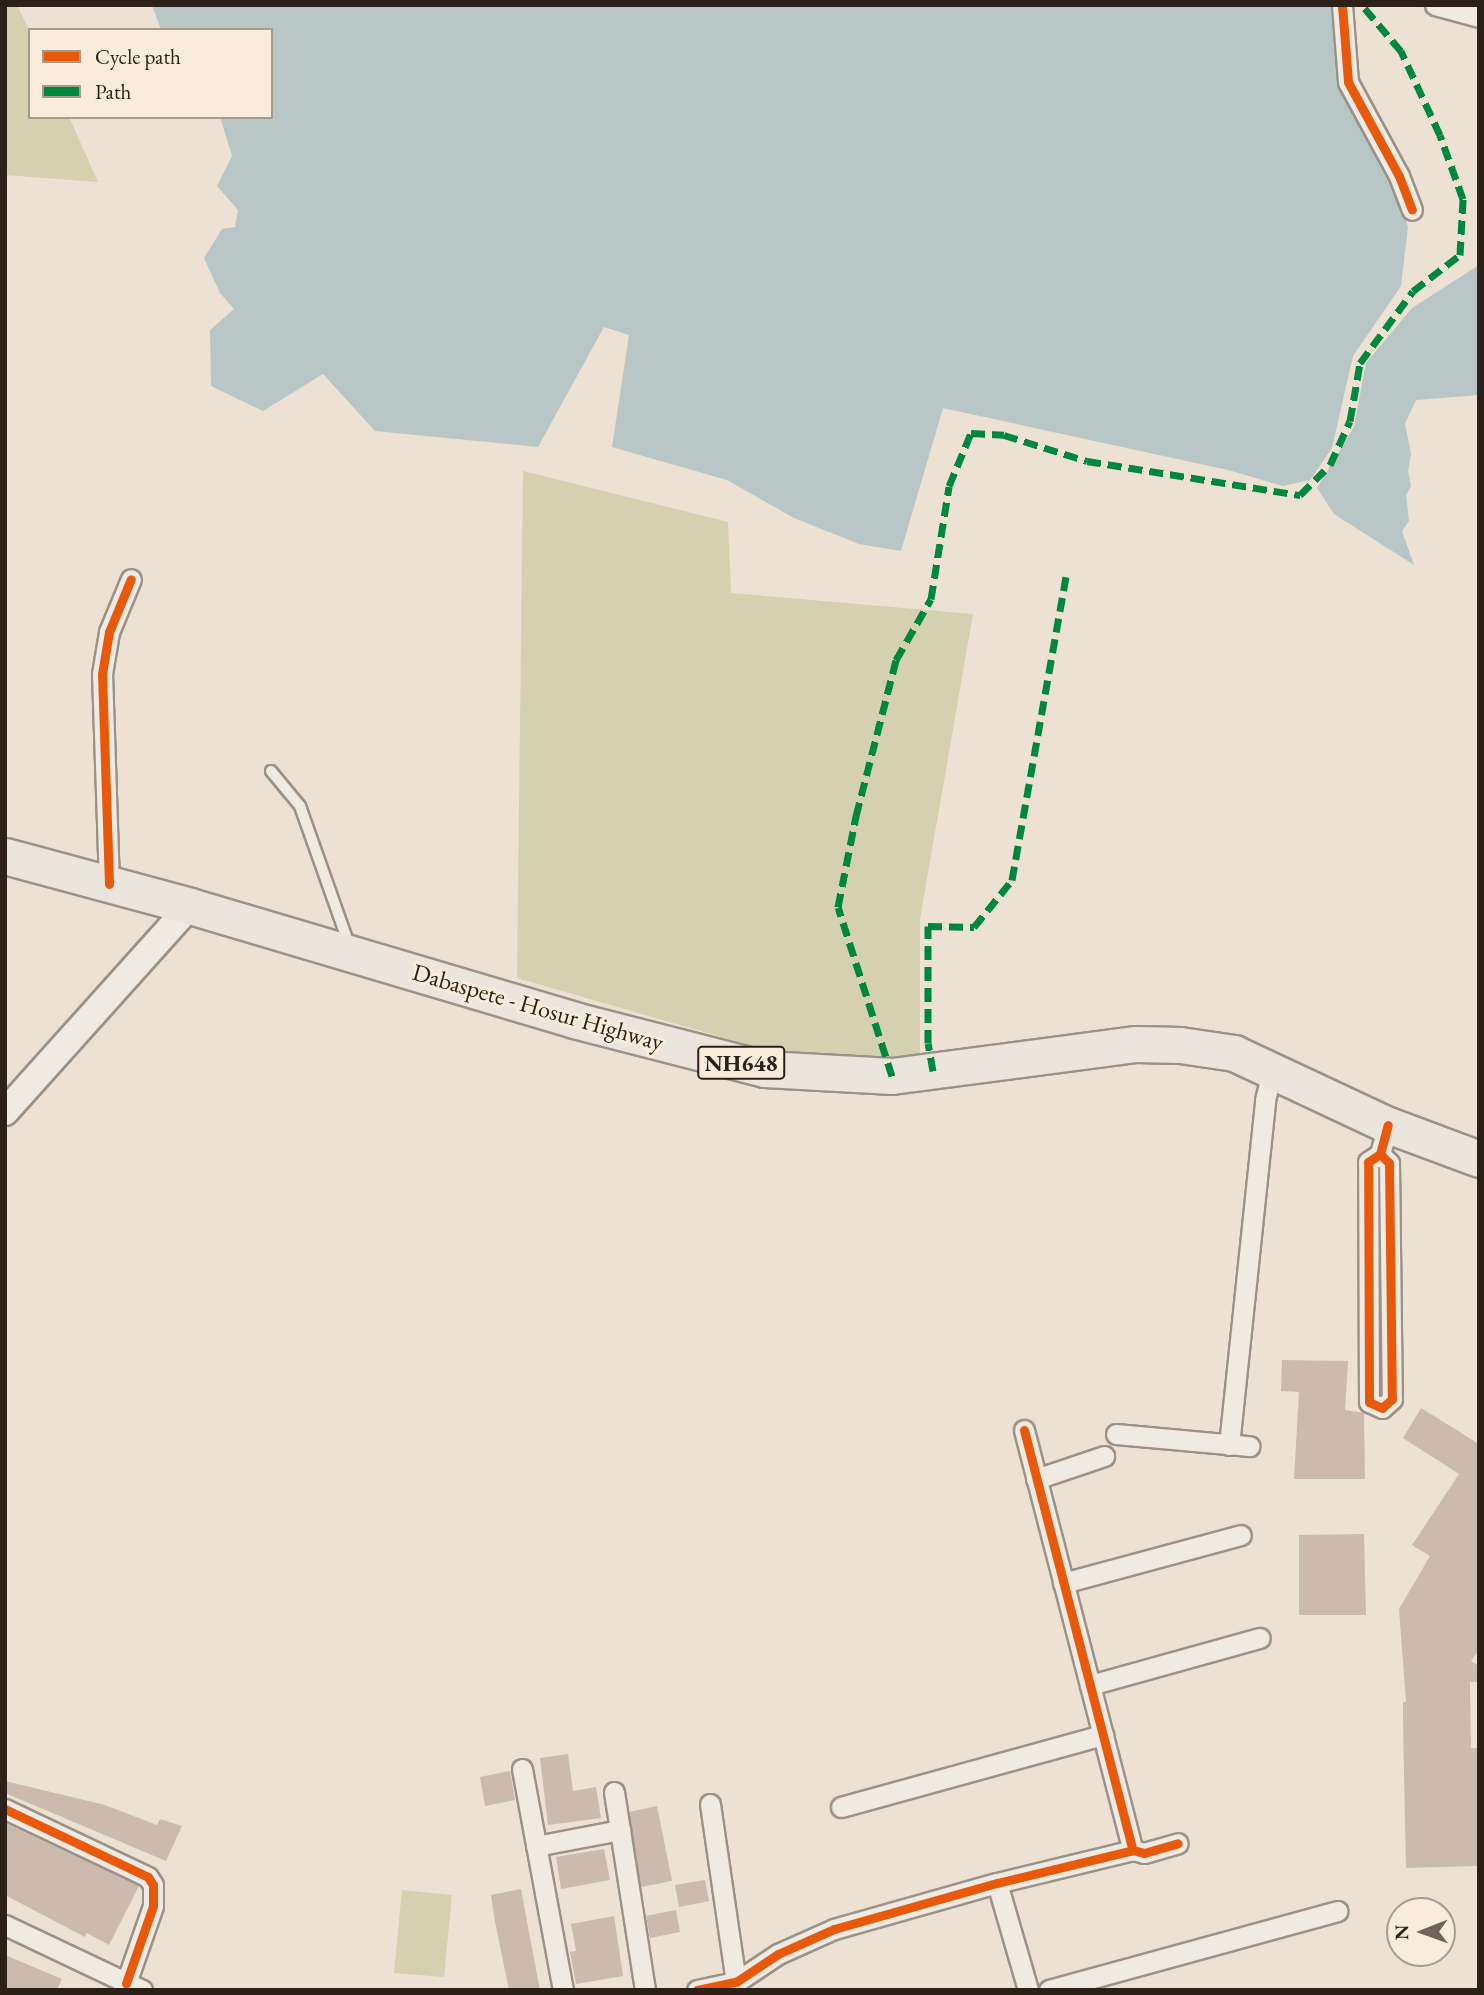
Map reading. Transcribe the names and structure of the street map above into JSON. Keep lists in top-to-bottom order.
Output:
{
  "streets": {
    "highway": ["Dabaspete - Hosur Highway", "NH648"]
  },
  "legend": ["Cycle path", "Path"],
  "north": "left"
}
